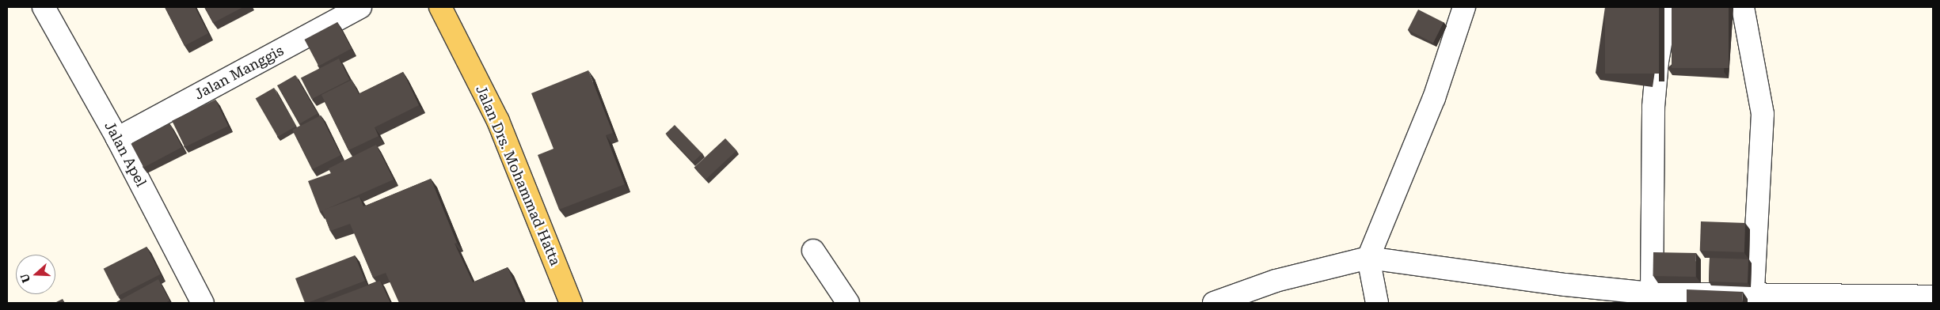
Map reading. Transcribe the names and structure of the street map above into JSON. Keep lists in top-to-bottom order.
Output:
{
  "streets": {
    "main road": ["Jalan Drs. Mohammad Hatta"],
    "street": ["Jalan Manggis", "Jalan Apel"]
  },
  "crossings": [
    ["Jalan Manggis", "Jalan Apel"]
  ],
  "north": "left"
}
